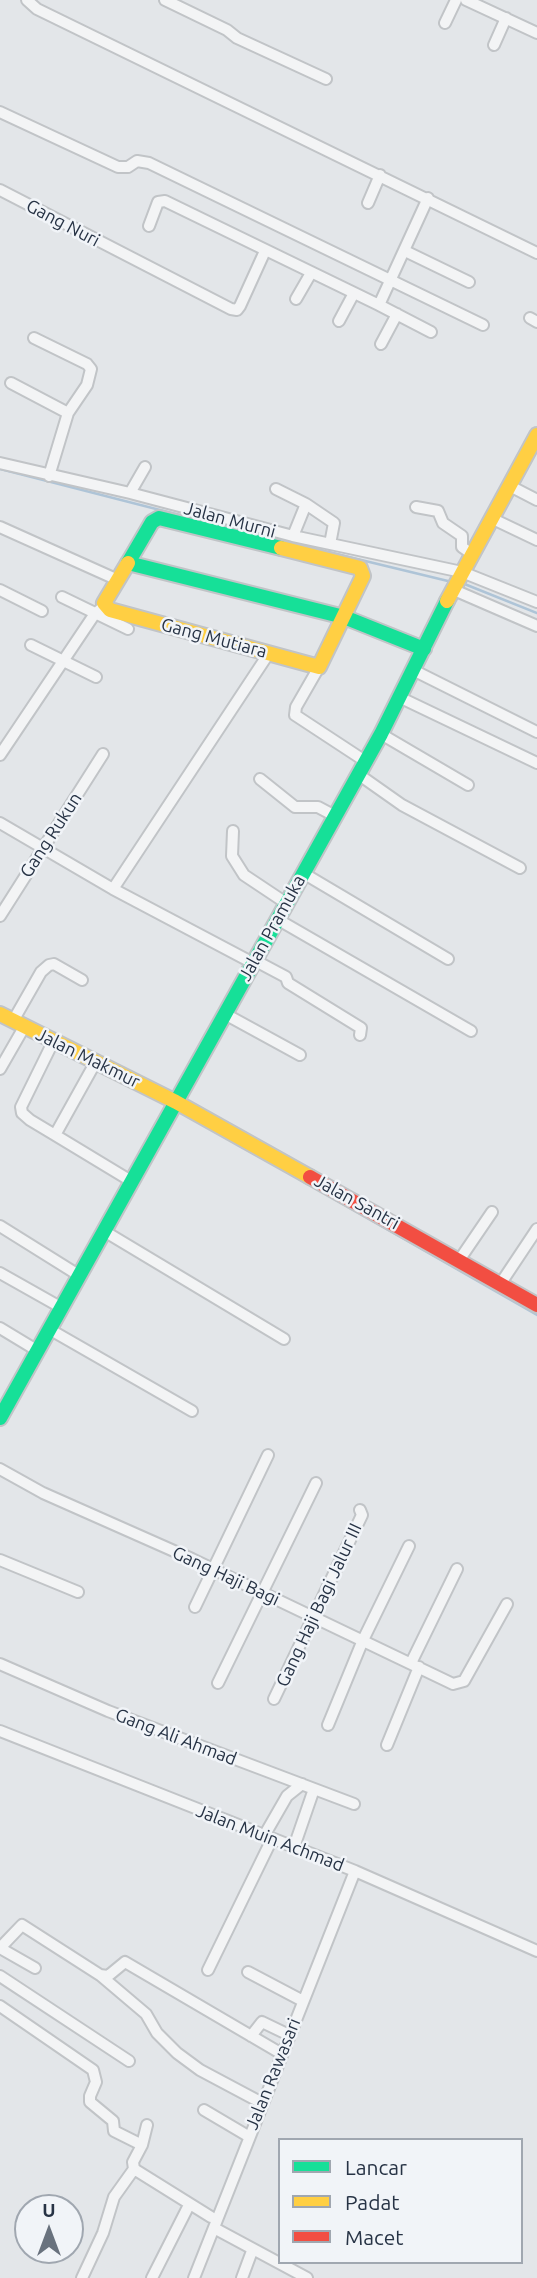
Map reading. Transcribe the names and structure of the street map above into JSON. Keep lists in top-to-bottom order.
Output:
{
  "streets": {
    "street": [
      "Gang Nuri",
      "Jalan Murni",
      "Gang Mutiara",
      "Gang Rukun",
      "Jalan Pramuka",
      "Jalan Makmur",
      "Jalan Santri",
      "Gang Haji Bagi",
      "Gang Haji Bagi Jalur III",
      "Gang Ali Ahmad",
      "Jalan Muin Achmad",
      "Jalan Rawasari"
    ]
  },
  "crossings": [
    ["Jalan Murni", "Jalan Pramuka"],
    ["Jalan Pramuka", "Jalan Makmur"],
    ["Jalan Pramuka", "Jalan Santri"],
    ["Jalan Makmur", "Jalan Santri"],
    ["Gang Haji Bagi", "Gang Haji Bagi Jalur III"],
    ["Jalan Muin Achmad", "Jalan Rawasari"]
  ],
  "legend": ["Lancar", "Padat", "Macet"],
  "north": "top"
}
